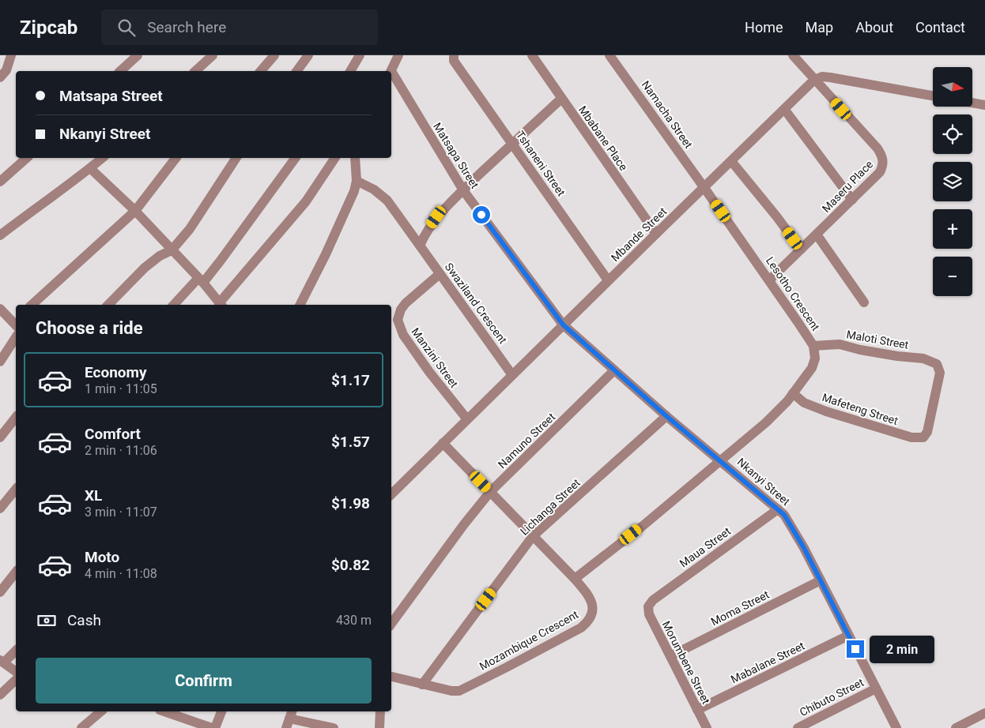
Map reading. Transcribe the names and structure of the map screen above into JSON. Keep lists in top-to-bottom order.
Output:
{
  "streets": {
    "street": [
      "Namacha Street",
      "Mbabane Place",
      "Matsapa Street",
      "Tshaneni Street",
      "Maseru Place",
      "Mbande Street",
      "Lesotho Crescent",
      "Swaziland Crescent",
      "Maloti Street",
      "Manzini Street",
      "Mafeteng Street",
      "Namuno Street",
      "Nkanyi Street",
      "Lichanga Street",
      "Maua Street",
      "Moma Street",
      "Mozambique Crescent",
      "Morumbene Street",
      "Mabalane Street",
      "Chibuto Street"
    ]
  },
  "crossings": [
    ["Namacha Street", "Mbande Street"],
    ["Namacha Street", "Lesotho Crescent"],
    ["Mbabane Place", "Mbande Street"],
    ["Matsapa Street", "Mbande Street"],
    ["Matsapa Street", "Nkanyi Street"],
    ["Tshaneni Street", "Mbande Street"],
    ["Maseru Place", "Mbande Street"],
    ["Maseru Place", "Lesotho Crescent"],
    ["Mbande Street", "Lesotho Crescent"],
    ["Mbande Street", "Swaziland Crescent"],
    ["Mbande Street", "Manzini Street"],
    ["Mbande Street", "Nkanyi Street"],
    ["Mbande Street", "Mozambique Crescent"],
    ["Lesotho Crescent", "Maloti Street"],
    ["Lesotho Crescent", "Mafeteng Street"],
    ["Lesotho Crescent", "Nkanyi Street"],
    ["Lesotho Crescent", "Mozambique Crescent"],
    ["Swaziland Crescent", "Manzini Street"],
    ["Maloti Street", "Mafeteng Street"],
    ["Namuno Street", "Nkanyi Street"],
    ["Namuno Street", "Mozambique Crescent"],
    ["Nkanyi Street", "Lichanga Street"],
    ["Nkanyi Street", "Maua Street"],
    ["Nkanyi Street", "Moma Street"],
    ["Nkanyi Street", "Mabalane Street"],
    ["Nkanyi Street", "Chibuto Street"],
    ["Lichanga Street", "Mozambique Crescent"],
    ["Maua Street", "Morumbene Street"],
    ["Moma Street", "Morumbene Street"],
    ["Morumbene Street", "Mabalane Street"]
  ],
  "north": "right",
  "page": {
    "header": "Zipcab",
    "search": "Search here",
    "nav": [
      "Home",
      "Map",
      "About",
      "Contact"
    ],
    "map_buttons": ["+", "−"],
    "banner": ["Matsapa Street", "Nkanyi Street"],
    "heading": "Choose a ride",
    "list": [
      {
        "name": "Economy",
        "note": "1 min · 11:05",
        "value": "$1.17"
      },
      {
        "name": "Comfort",
        "note": "2 min · 11:06",
        "value": "$1.57"
      },
      {
        "name": "XL",
        "note": "3 min · 11:07",
        "value": "$1.98"
      },
      {
        "name": "Moto",
        "note": "4 min · 11:08",
        "value": "$0.82"
      }
    ],
    "pay": ["Cash", "430 m"],
    "bubble": "2 min",
    "buttons": "Confirm"
  }
}
